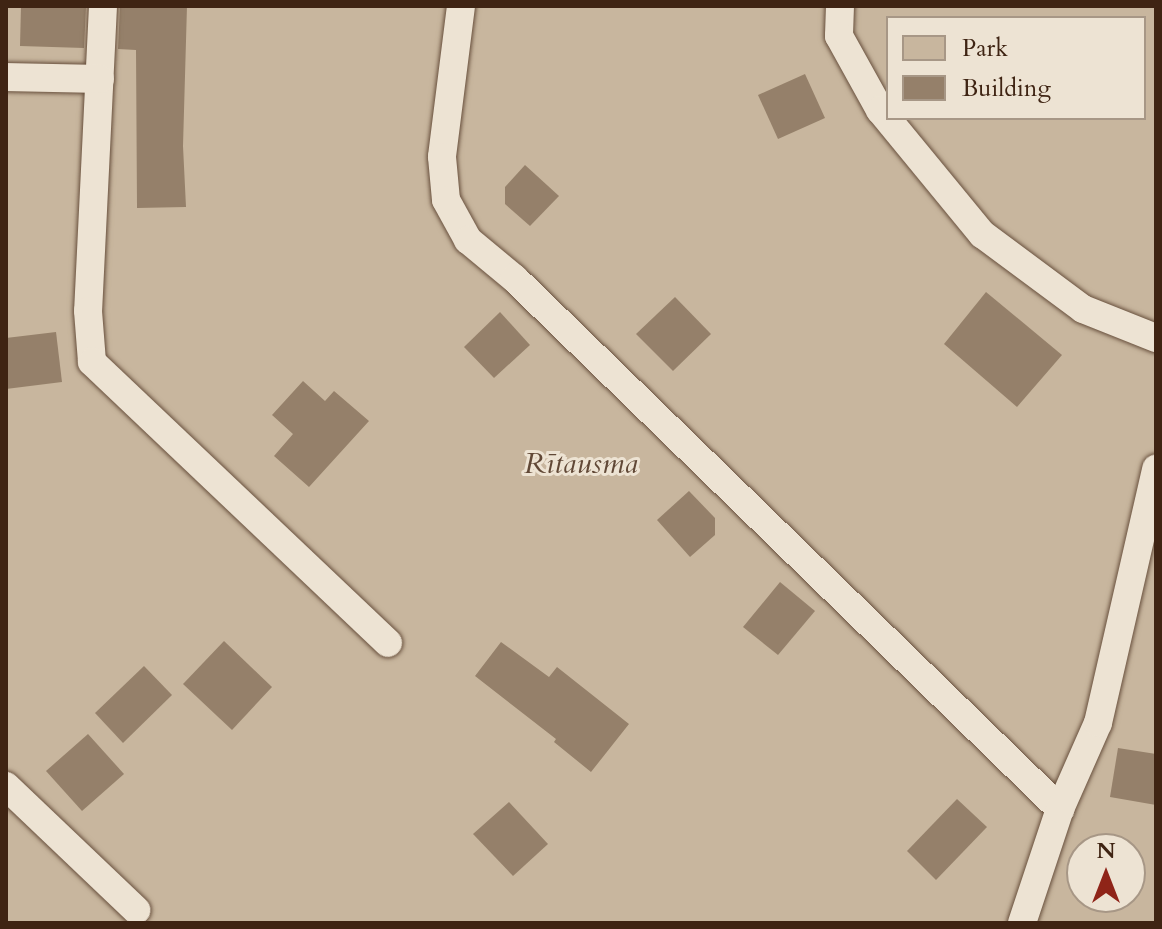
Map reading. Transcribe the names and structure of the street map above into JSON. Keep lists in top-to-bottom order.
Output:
{
  "parks": ["Rītausma"],
  "legend": ["Park", "Building"],
  "north": "top"
}
